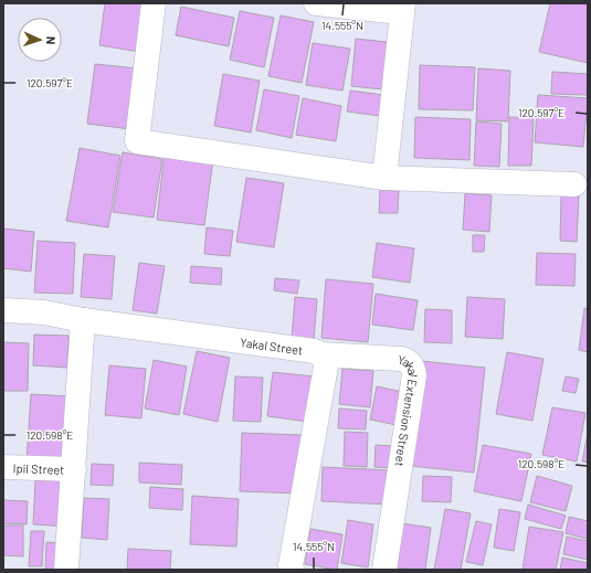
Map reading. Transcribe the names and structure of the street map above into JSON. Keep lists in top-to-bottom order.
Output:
{
  "streets": {
    "street": ["Yakal Street", "Yakal Extension Street", "Ipil Street"]
  },
  "crossings": [
    ["Yakal Street", "Yakal Extension Street"]
  ],
  "north": "right",
  "coordinates": ["14.555°N", "120.597°E", "120.598°E"]
}
